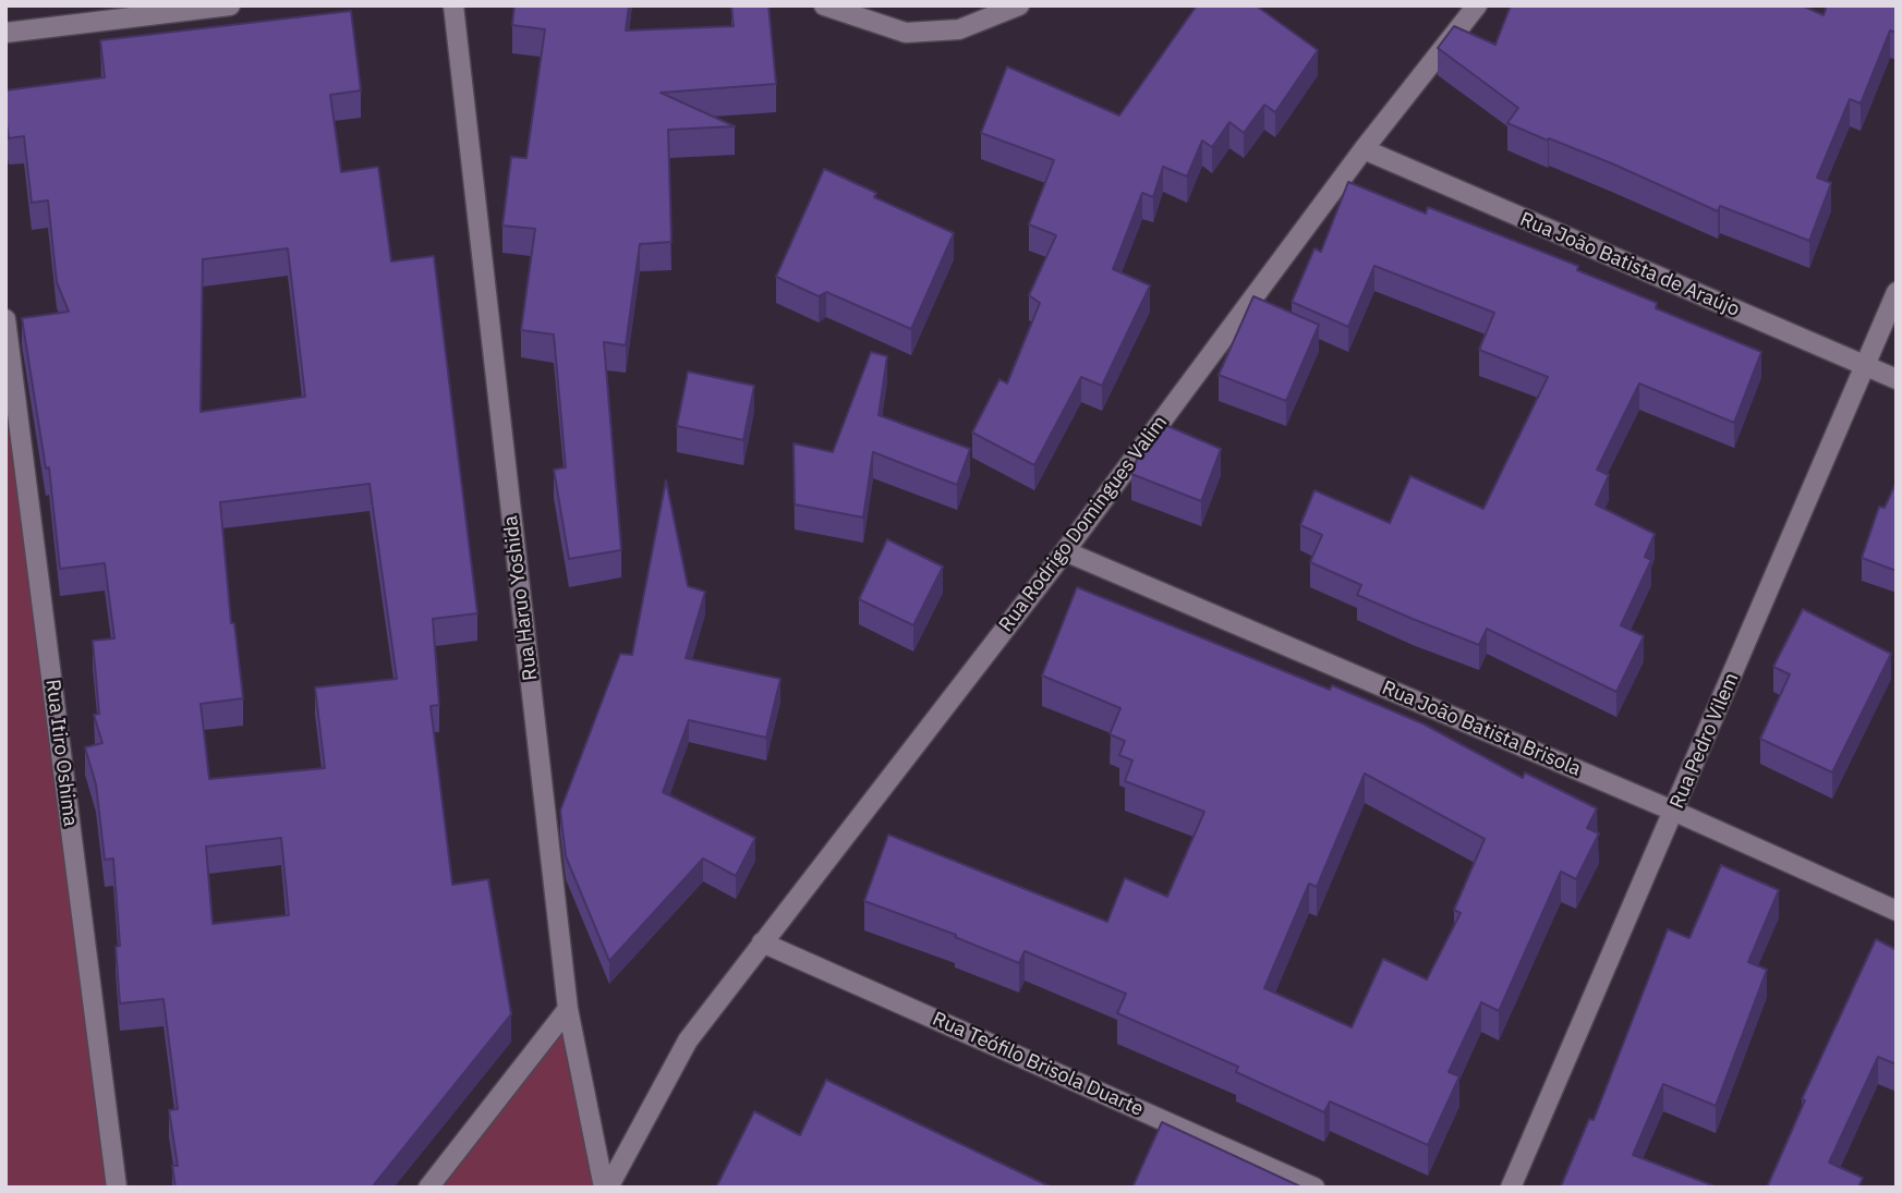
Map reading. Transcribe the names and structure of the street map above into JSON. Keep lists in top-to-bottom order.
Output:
{
  "streets": {
    "street": [
      "Rua João Batista de Araújo",
      "Rua Rodrigo Domingues Valim",
      "Rua Haruo Yoshida",
      "Rua João Batista Brisola",
      "Rua Pedro Vilem",
      "Rua Itiro Oshima",
      "Rua Teófilo Brisola Duarte"
    ]
  },
  "crossings": [
    ["Rua João Batista de Araújo", "Rua Rodrigo Domingues Valim"],
    ["Rua João Batista de Araújo", "Rua Pedro Vilem"],
    ["Rua Rodrigo Domingues Valim", "Rua Haruo Yoshida"],
    ["Rua Rodrigo Domingues Valim", "Rua João Batista Brisola"],
    ["Rua Rodrigo Domingues Valim", "Rua Teófilo Brisola Duarte"],
    ["Rua João Batista Brisola", "Rua Pedro Vilem"]
  ]
}
